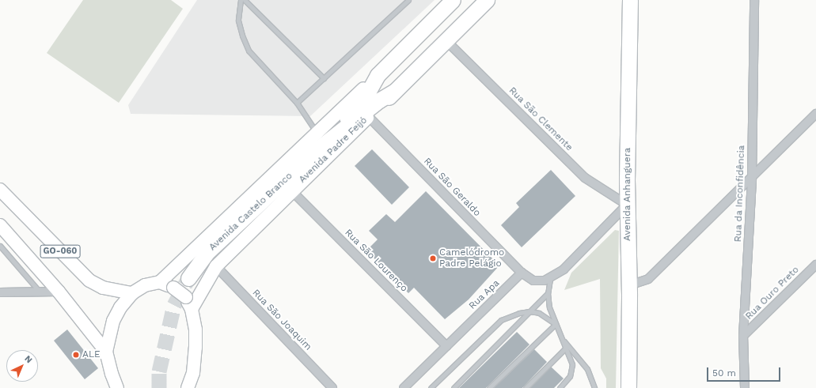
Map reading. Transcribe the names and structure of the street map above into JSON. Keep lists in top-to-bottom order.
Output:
{
  "streets": {
    "highway": ["Avenida Padre Feijó", "Avenida Anhanguera", "Avenida Castelo Branco"],
    "main road": ["GO-060"],
    "street": [
      "Rua São Clemente",
      "Rua São Geraldo",
      "Rua da Inconfidência",
      "Rua São Lourenço",
      "Rua Ouro Preto",
      "Rua Apa",
      "Rua São Joaquim"
    ]
  },
  "crossings": [
    ["Rua São Clemente", "Avenida Padre Feijó"],
    ["Rua São Clemente", "Avenida Anhanguera"],
    ["Avenida Padre Feijó", "Rua São Geraldo"],
    ["Avenida Padre Feijó", "Avenida Castelo Branco"],
    ["Avenida Padre Feijó", "Rua São Lourenço"],
    ["Avenida Padre Feijó", "Rua São Joaquim"],
    ["Rua São Geraldo", "Rua Apa"],
    ["Rua da Inconfidência", "Rua Ouro Preto"],
    ["Rua São Lourenço", "Rua Apa"]
  ],
  "places": ["Camelódromo Padre Pelágio", "ALE"],
  "scale_bar": "50 m",
  "north": "top right"
}
